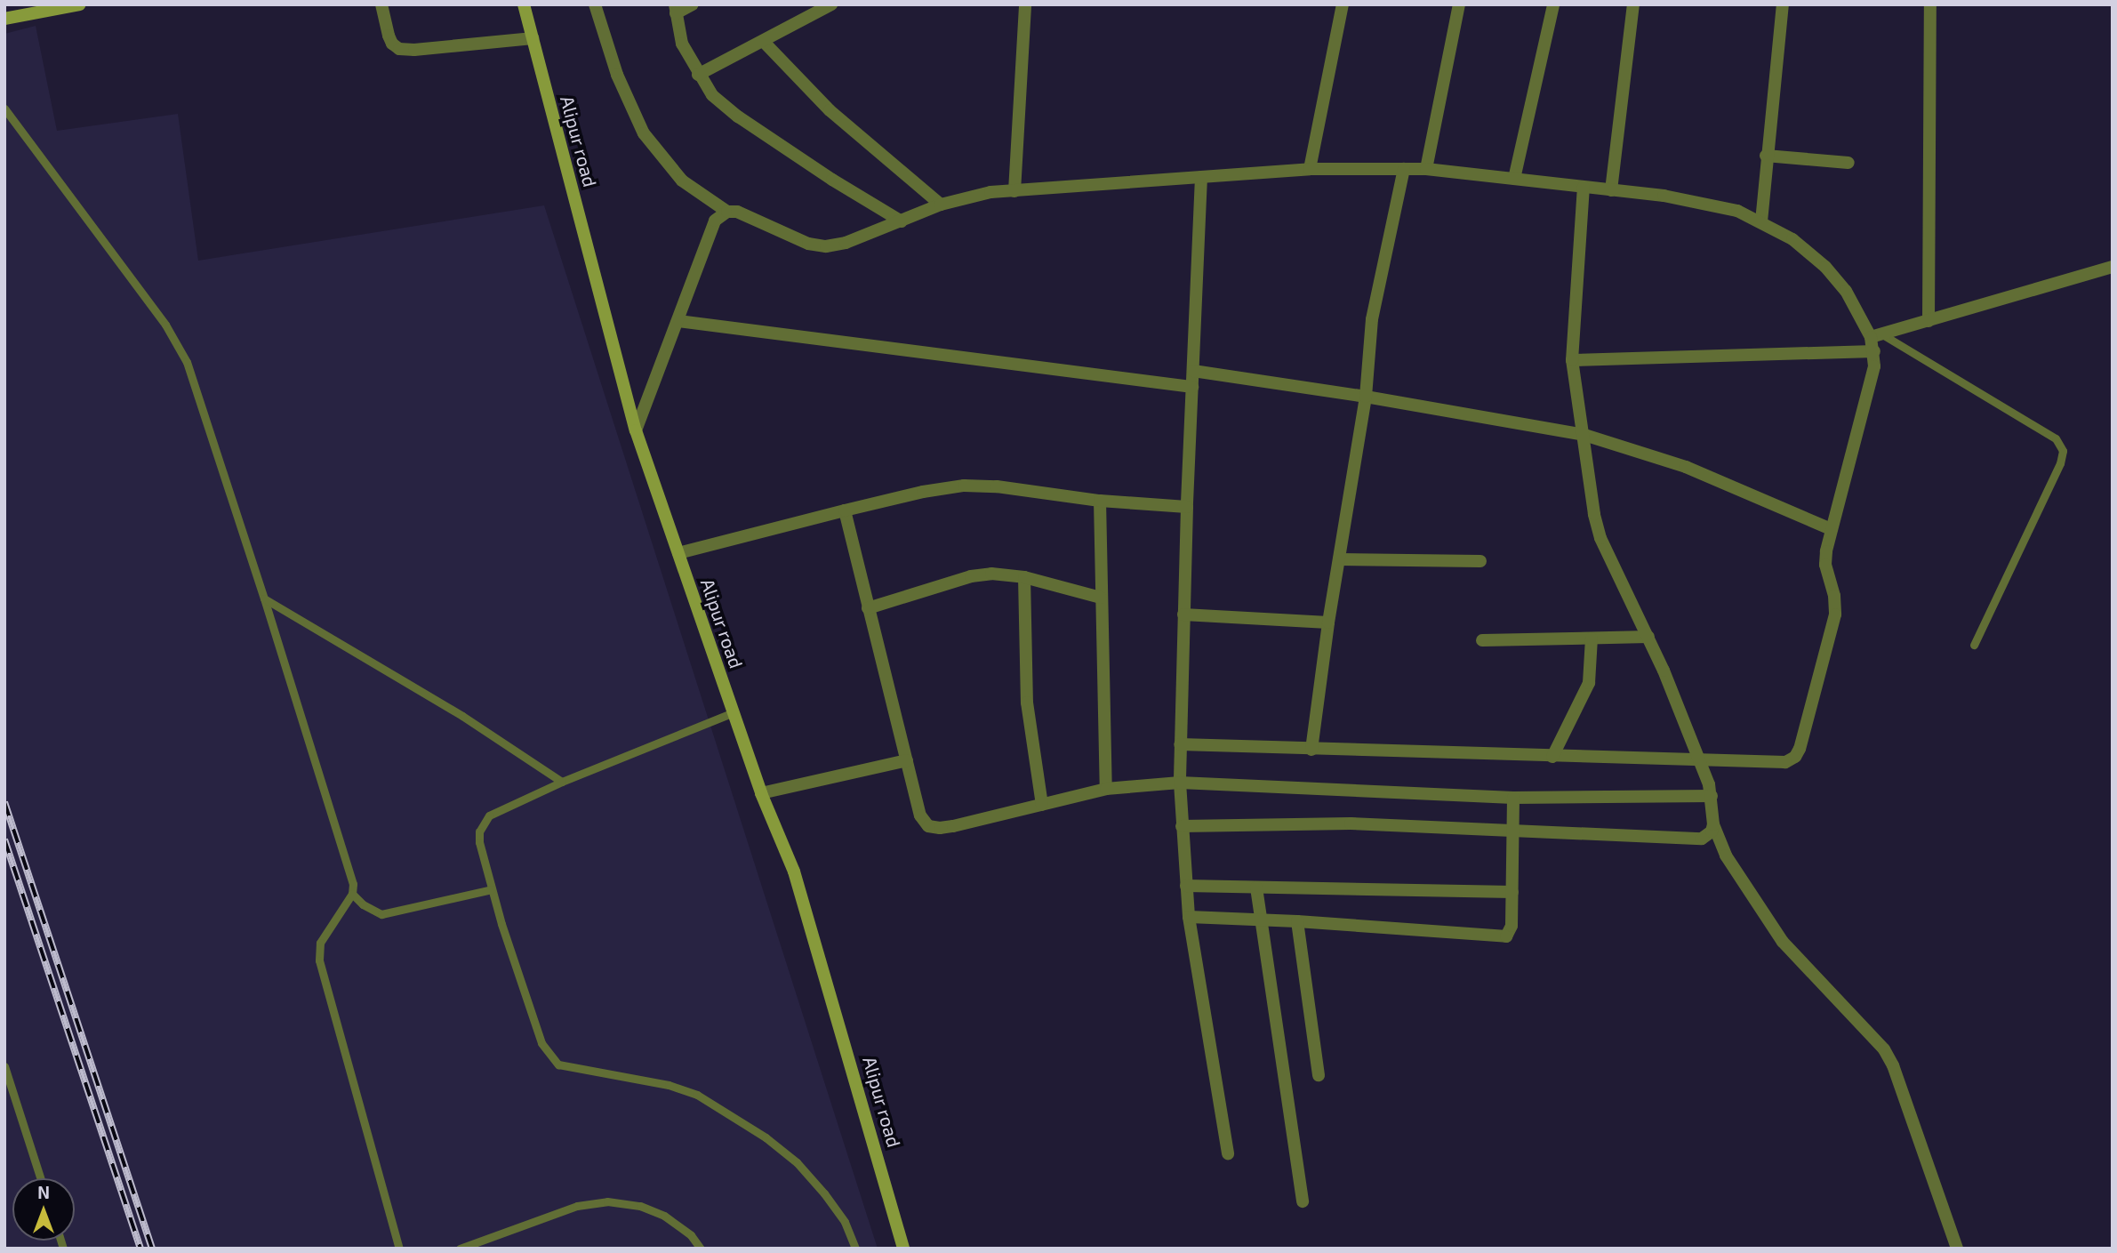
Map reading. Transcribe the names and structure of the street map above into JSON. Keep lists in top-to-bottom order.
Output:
{
  "streets": {
    "street": ["Alipur road"]
  },
  "north": "top"
}
